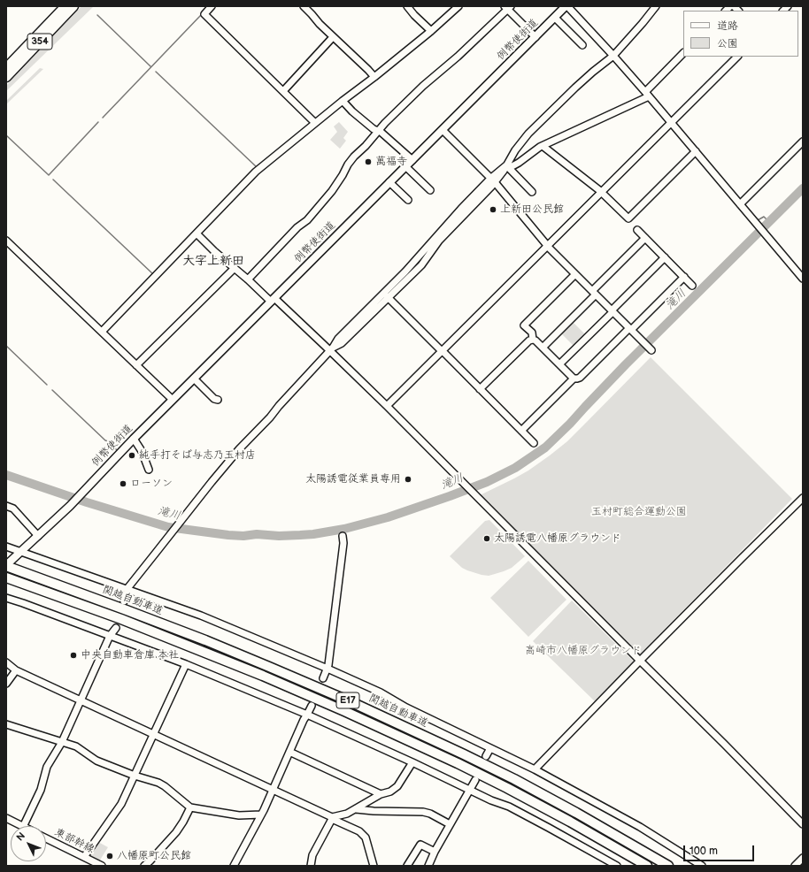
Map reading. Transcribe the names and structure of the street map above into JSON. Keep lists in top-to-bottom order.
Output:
{
  "streets": {
    "highway": ["354", "関越自動車道", "E17"],
    "main road": ["例幣使街道"],
    "street": ["東部幹線"]
  },
  "districts": ["大字上新田"],
  "water": ["滝川"],
  "parks": ["玉村町総合運動公園", "高崎市八幡原グラウンド"],
  "places": [
    "萬福寺",
    "上新田公民館",
    "純手打そば与志乃玉村店",
    "太陽誘電従業員専用",
    "ローソン",
    "太陽誘電八幡原グラウンド",
    "中央自動車倉庫 本社",
    "八幡原町公民館"
  ],
  "legend": ["道路", "公園"],
  "scale_bar": "100 m",
  "north": "top left"
}
